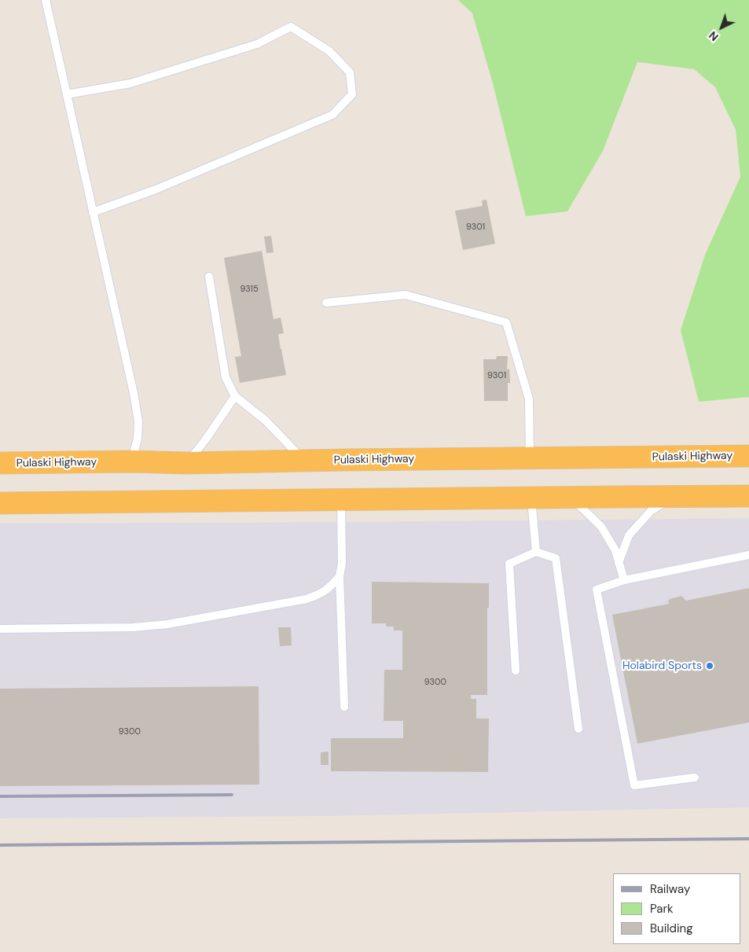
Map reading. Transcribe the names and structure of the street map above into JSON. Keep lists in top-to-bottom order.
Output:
{
  "streets": {
    "highway": ["Pulaski Highway"]
  },
  "places": ["Holabird Sports"],
  "house_numbers": [
    "9301",
    "9315",
    "9301",
    "9300",
    "9300"
  ],
  "legend": ["Railway", "Park", "Building"],
  "north": "bottom left"
}
